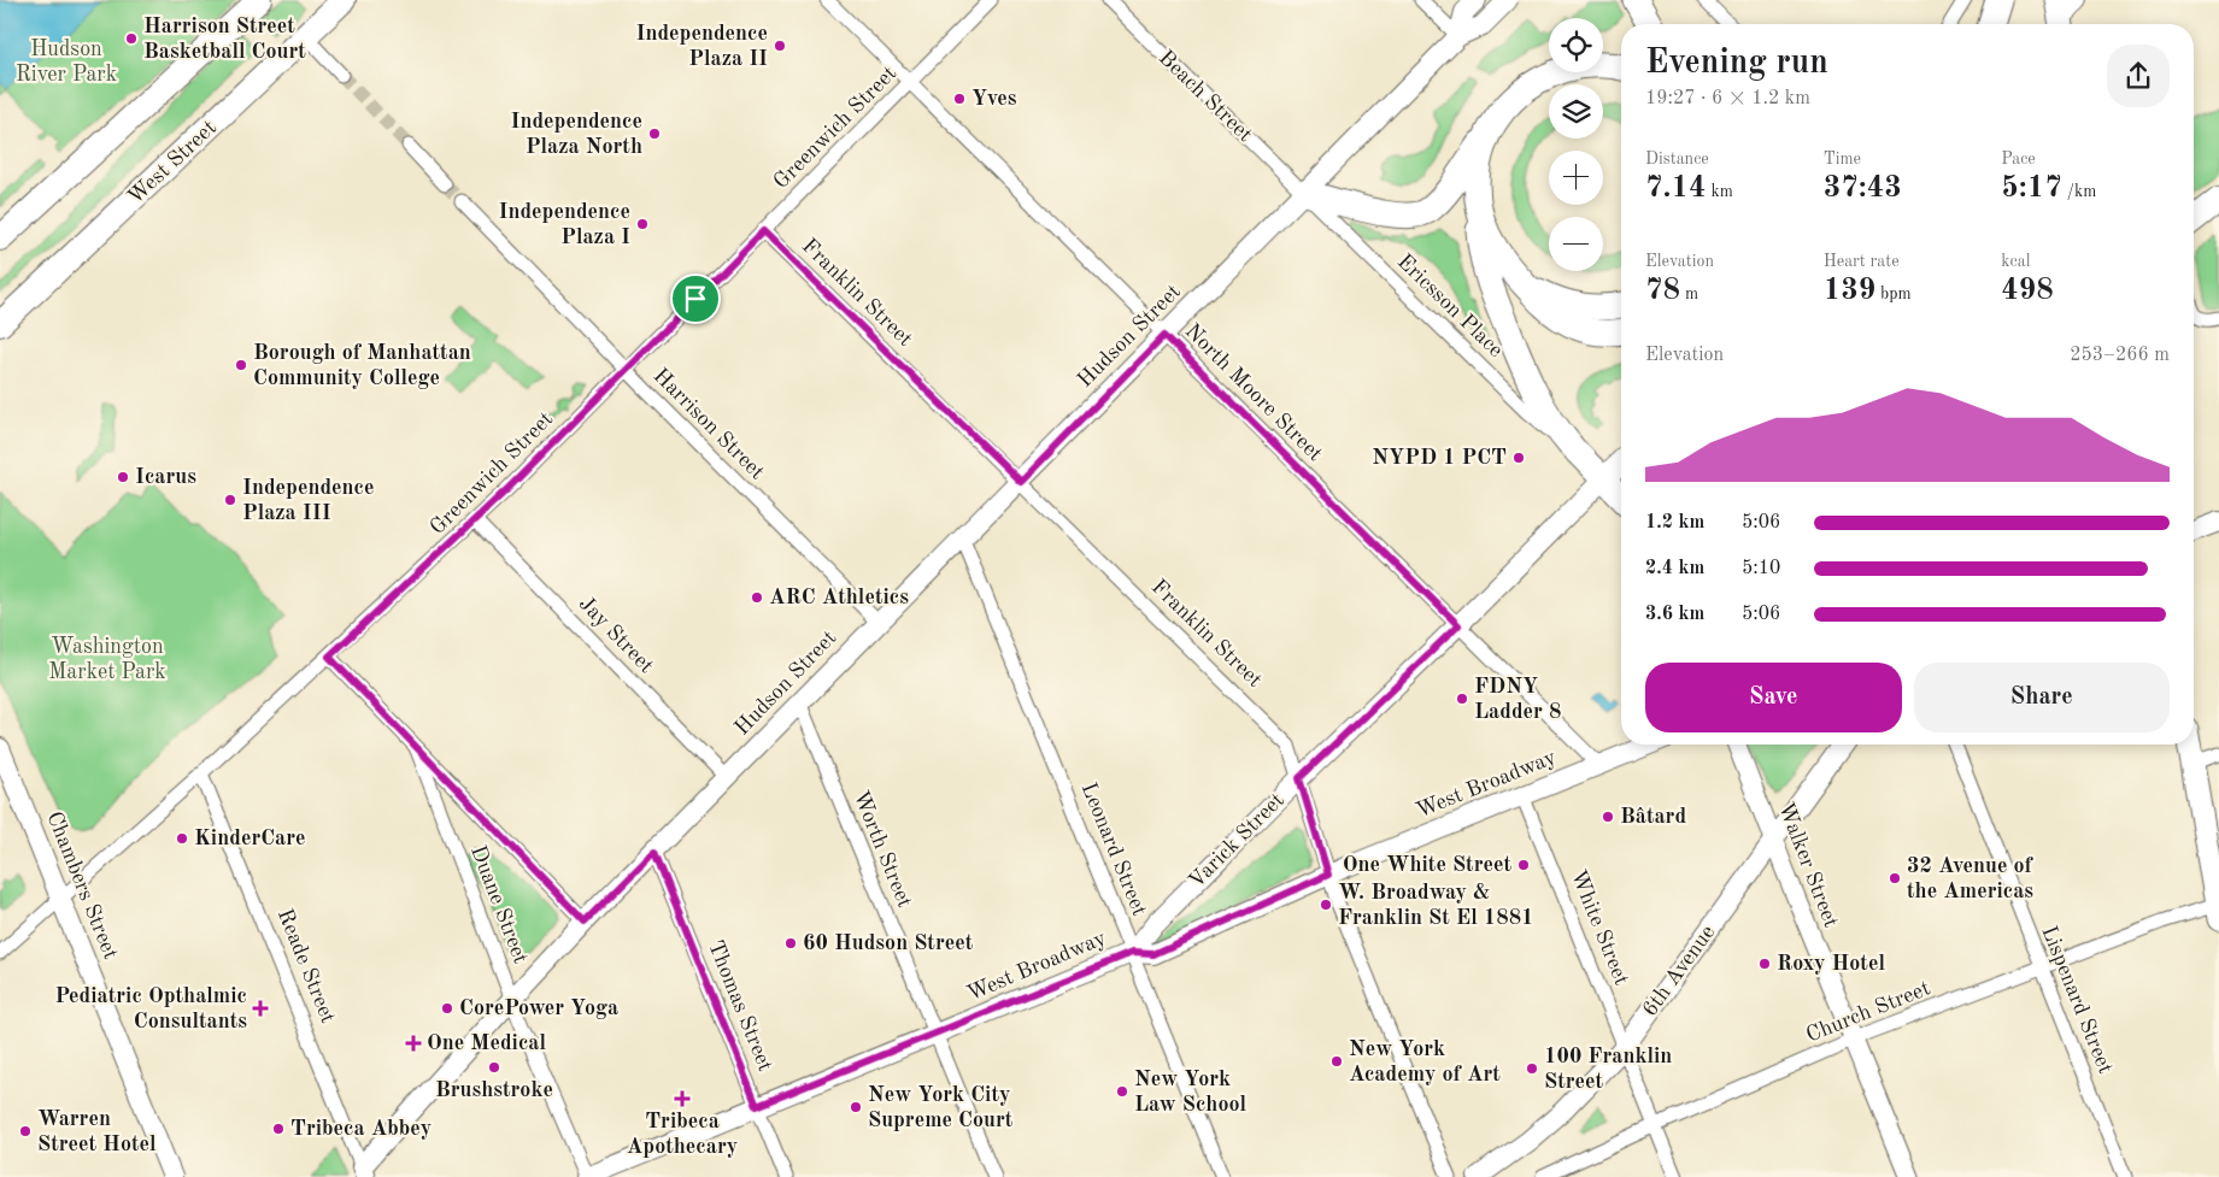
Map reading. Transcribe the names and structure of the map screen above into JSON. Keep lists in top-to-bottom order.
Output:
{
  "streets": {
    "highway": ["West Street"],
    "main road": [
      "Hudson Street",
      "West Broadway",
      "Varick Street",
      "Chambers Street",
      "6th Avenue"
    ],
    "street": [
      "Beach Street",
      "Greenwich Street",
      "Franklin Street",
      "Ericsson Place",
      "North Moore Street",
      "Harrison Street",
      "Jay Street",
      "Worth Street",
      "Leonard Street",
      "Walker Street",
      "Duane Street",
      "White Street",
      "Reade Street",
      "Lispenard Street",
      "Thomas Street",
      "Church Street"
    ]
  },
  "crossings": [
    ["Beach Street", "Ericsson Place"],
    ["Beach Street", "Hudson Street"],
    ["Greenwich Street", "Franklin Street"],
    ["Greenwich Street", "North Moore Street"],
    ["Greenwich Street", "Harrison Street"],
    ["Greenwich Street", "Jay Street"],
    ["Greenwich Street", "Chambers Street"],
    ["Greenwich Street", "Duane Street"],
    ["Greenwich Street", "Reade Street"],
    ["Franklin Street", "Hudson Street"],
    ["Franklin Street", "West Broadway"],
    ["Franklin Street", "Varick Street"],
    ["Ericsson Place", "Hudson Street"],
    ["Hudson Street", "North Moore Street"],
    ["Hudson Street", "Harrison Street"],
    ["Hudson Street", "Jay Street"],
    ["Hudson Street", "Worth Street"],
    ["Hudson Street", "Leonard Street"],
    ["Hudson Street", "Duane Street"],
    ["Hudson Street", "Reade Street"],
    ["Hudson Street", "Thomas Street"],
    ["North Moore Street", "West Broadway"],
    ["North Moore Street", "Varick Street"],
    ["West Broadway", "Varick Street"],
    ["West Broadway", "Worth Street"],
    ["West Broadway", "Leonard Street"],
    ["West Broadway", "Duane Street"],
    ["West Broadway", "White Street"],
    ["West Broadway", "Thomas Street"],
    ["Varick Street", "Leonard Street"],
    ["Walker Street", "6th Avenue"],
    ["Walker Street", "Church Street"],
    ["White Street", "6th Avenue"],
    ["White Street", "Church Street"],
    ["Lispenard Street", "Church Street"]
  ],
  "parks": ["Hudson River Park", "Washington Market Park"],
  "places": {
    "other": [
      "Harrison Street Basketball Court",
      "Independence Plaza II",
      "Yves",
      "Independence Plaza North",
      "Independence Plaza I",
      "Borough of Manhattan Community College",
      "NYPD 1 PCT",
      "Icarus",
      "Independence Plaza III",
      "ARC Athletics",
      "FDNY Ladder 8",
      "Bâtard",
      "KinderCare",
      "One White Street",
      "32 Avenue of the Americas",
      "W. Broadway & Franklin St El 1881",
      "60 Hudson Street",
      "Roxy Hotel",
      "CorePower Yoga",
      "New York Academy of Art",
      "Brushstroke",
      "100 Franklin Street",
      "New York Law School",
      "New York City Supreme Court",
      "Tribeca Abbey",
      "Warren Street Hotel"
    ],
    "health": ["Pediatric Opthalmic Consultants", "One Medical", "Tribeca Apothecary"]
  },
  "page": {
    "map_buttons": ["+", "−"],
    "heading": ["Evening run", "19:27 · 6 × 1.2 km"],
    "stats": [
      ["Distance", "7.14 km"],
      ["Time", "37:43"],
      ["Pace", "5:17 /km"],
      ["Elevation", "78 m"],
      ["Heart rate", "139 bpm"],
      ["kcal", "498"]
    ],
    "chart": ["Elevation", "253–266 m"],
    "list": [
      {
        "name": "1.2 km",
        "note": "5:06"
      },
      {
        "name": "2.4 km",
        "note": "5:10"
      },
      {
        "name": "3.6 km",
        "note": "5:06"
      }
    ],
    "buttons": ["Save", "Share"]
  }
}
